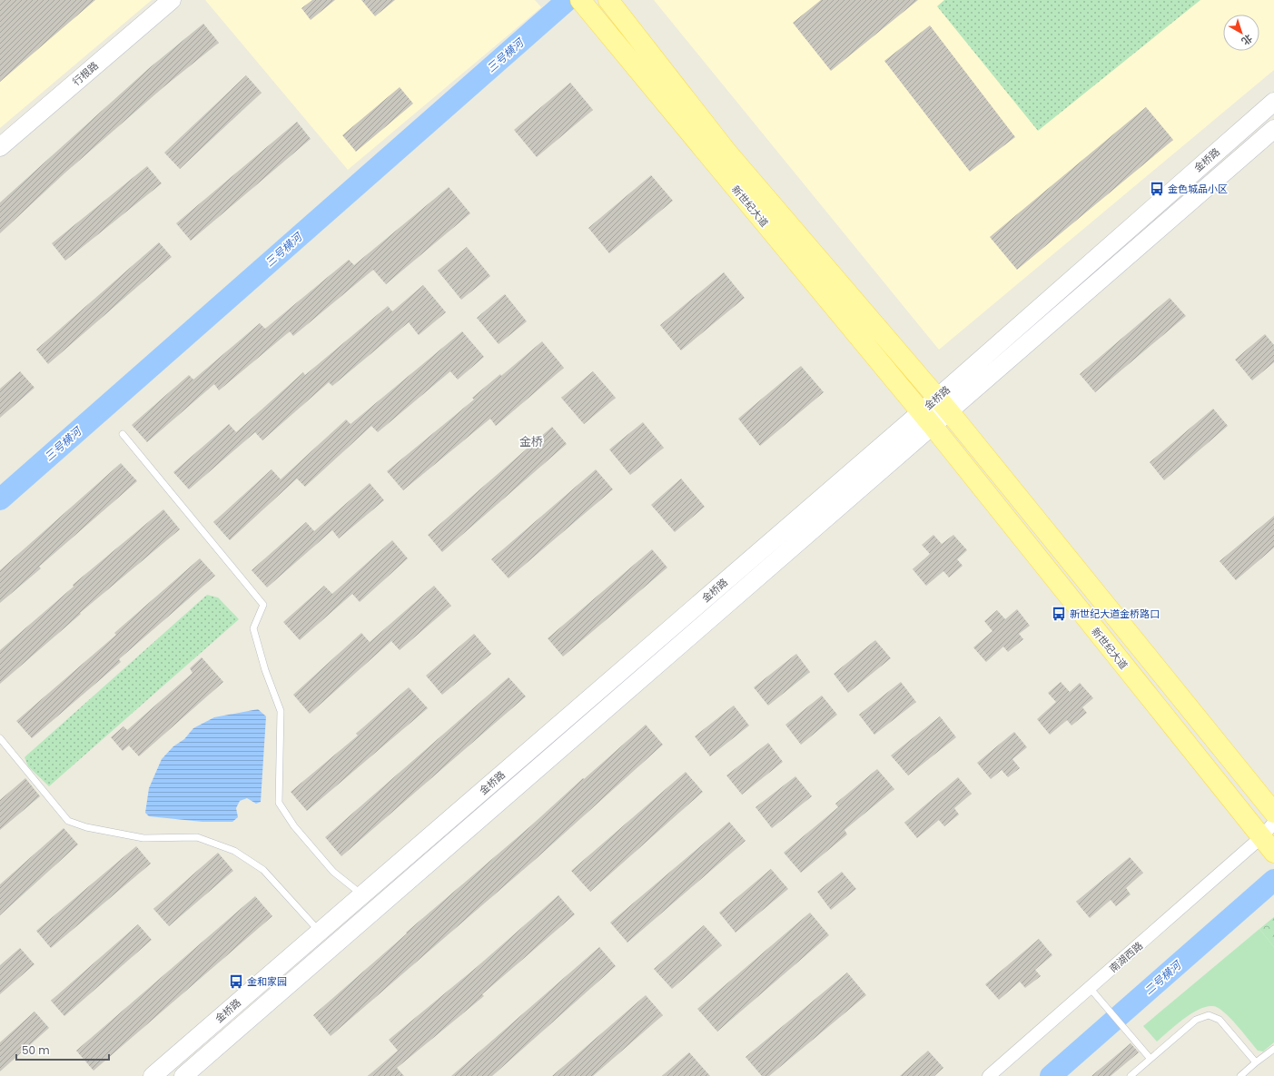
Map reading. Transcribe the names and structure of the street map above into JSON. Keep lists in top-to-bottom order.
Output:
{
  "streets": {
    "main road": ["新世纪大道"],
    "street": ["行根路", "金桥路", "南湖西路"]
  },
  "crossings": [
    ["金桥路", "新世纪大道"],
    ["新世纪大道", "南湖西路"]
  ],
  "districts": ["金桥"],
  "water": ["三号横河", "二号横河"],
  "places": {
    "bus stop": ["金色城品小区", "新世纪大道金桥路口", "金和家园"]
  },
  "scale_bar": "50 m",
  "north": "bottom right"
}
